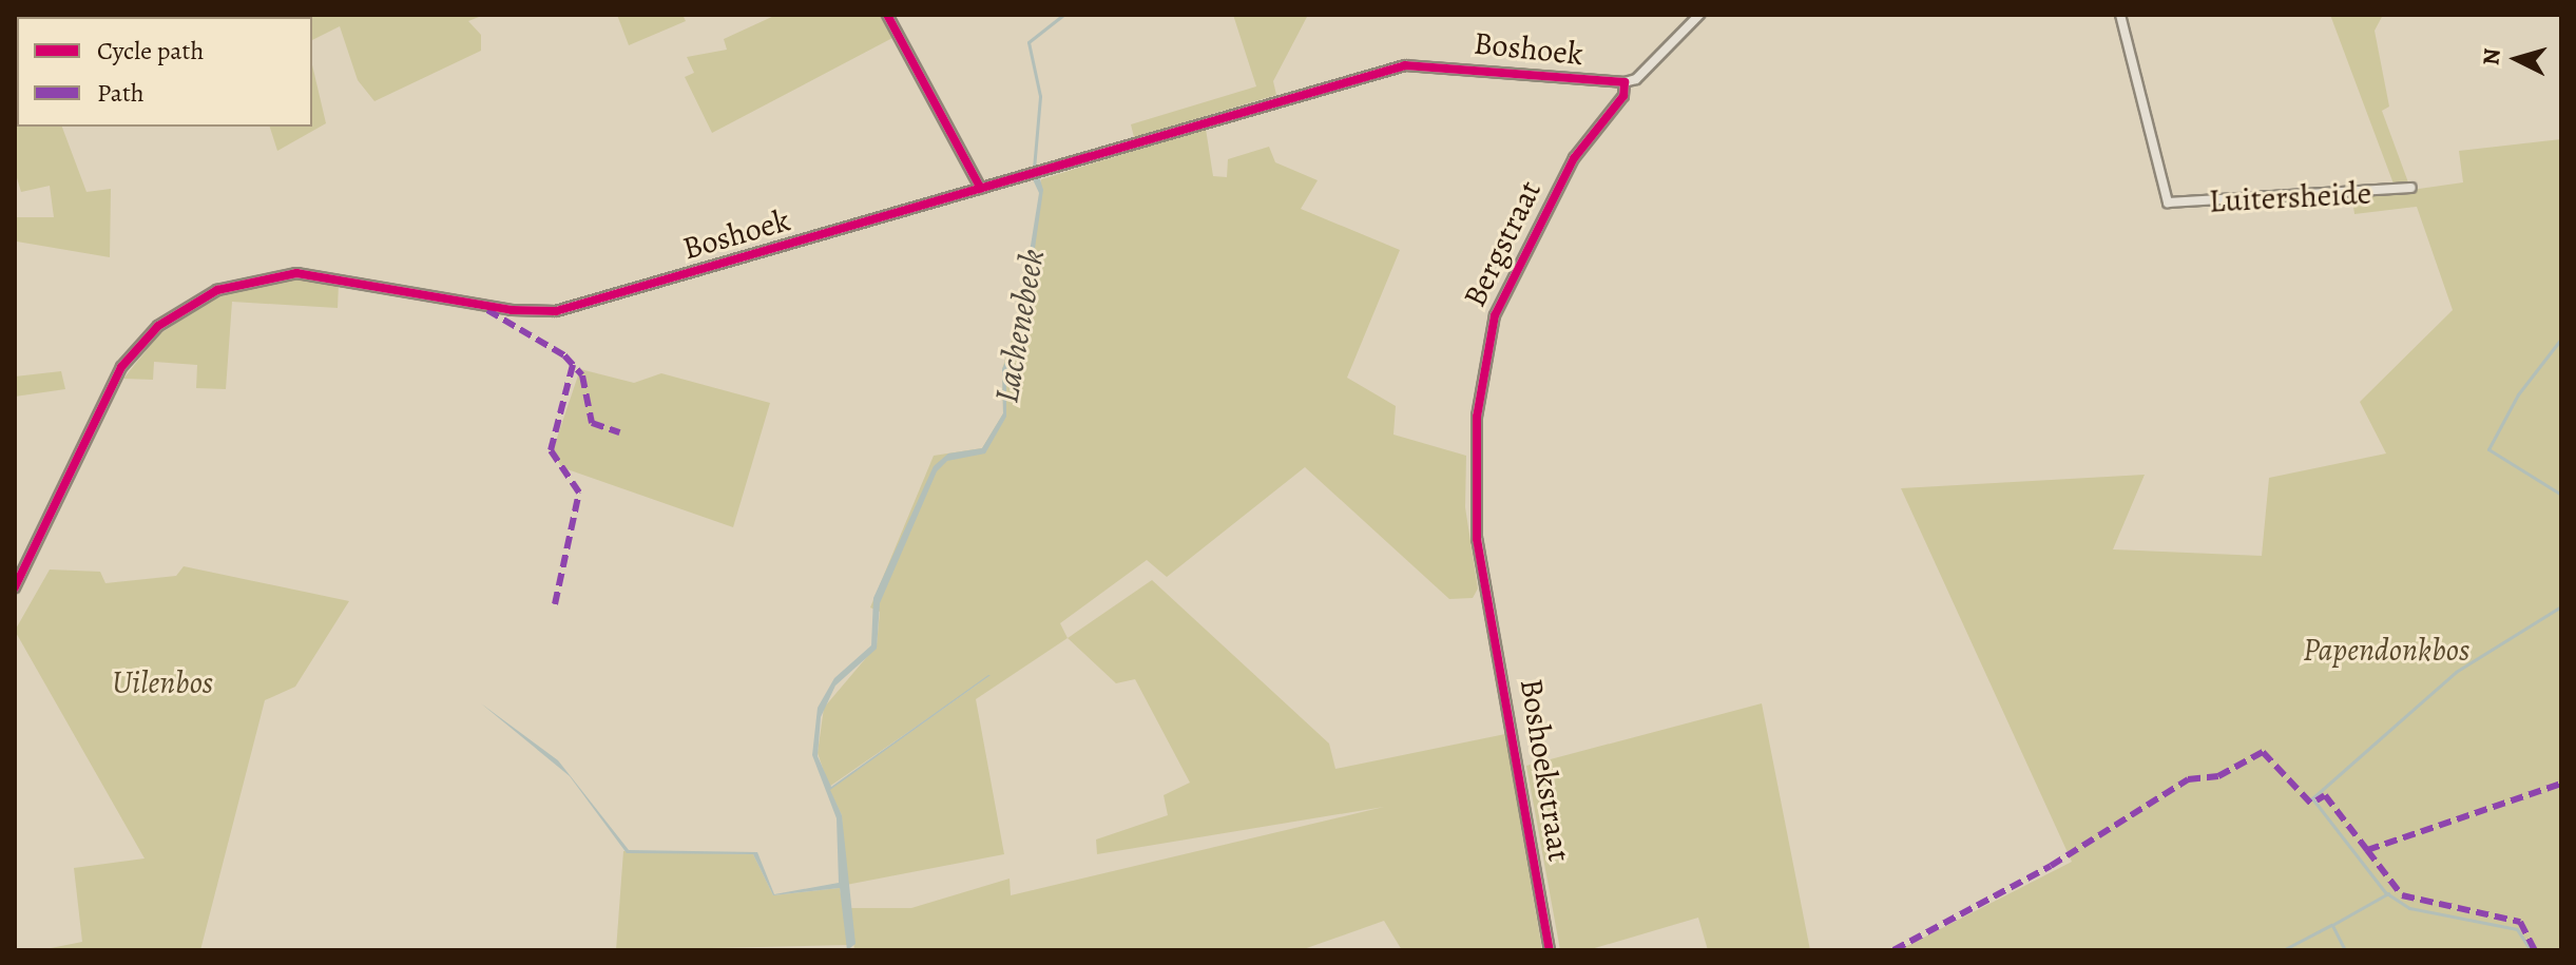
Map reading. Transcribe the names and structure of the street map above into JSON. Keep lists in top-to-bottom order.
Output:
{
  "streets": {
    "street": [
      "Boshoek",
      "Luitersheide",
      "Bergstraat",
      "Boshoekstraat"
    ]
  },
  "crossings": [
    ["Boshoek", "Bergstraat"],
    ["Bergstraat", "Boshoekstraat"]
  ],
  "water": ["Lachenebeek"],
  "parks": ["Papendonkbos", "Uilenbos"],
  "legend": ["Cycle path", "Path"],
  "north": "left"
}
